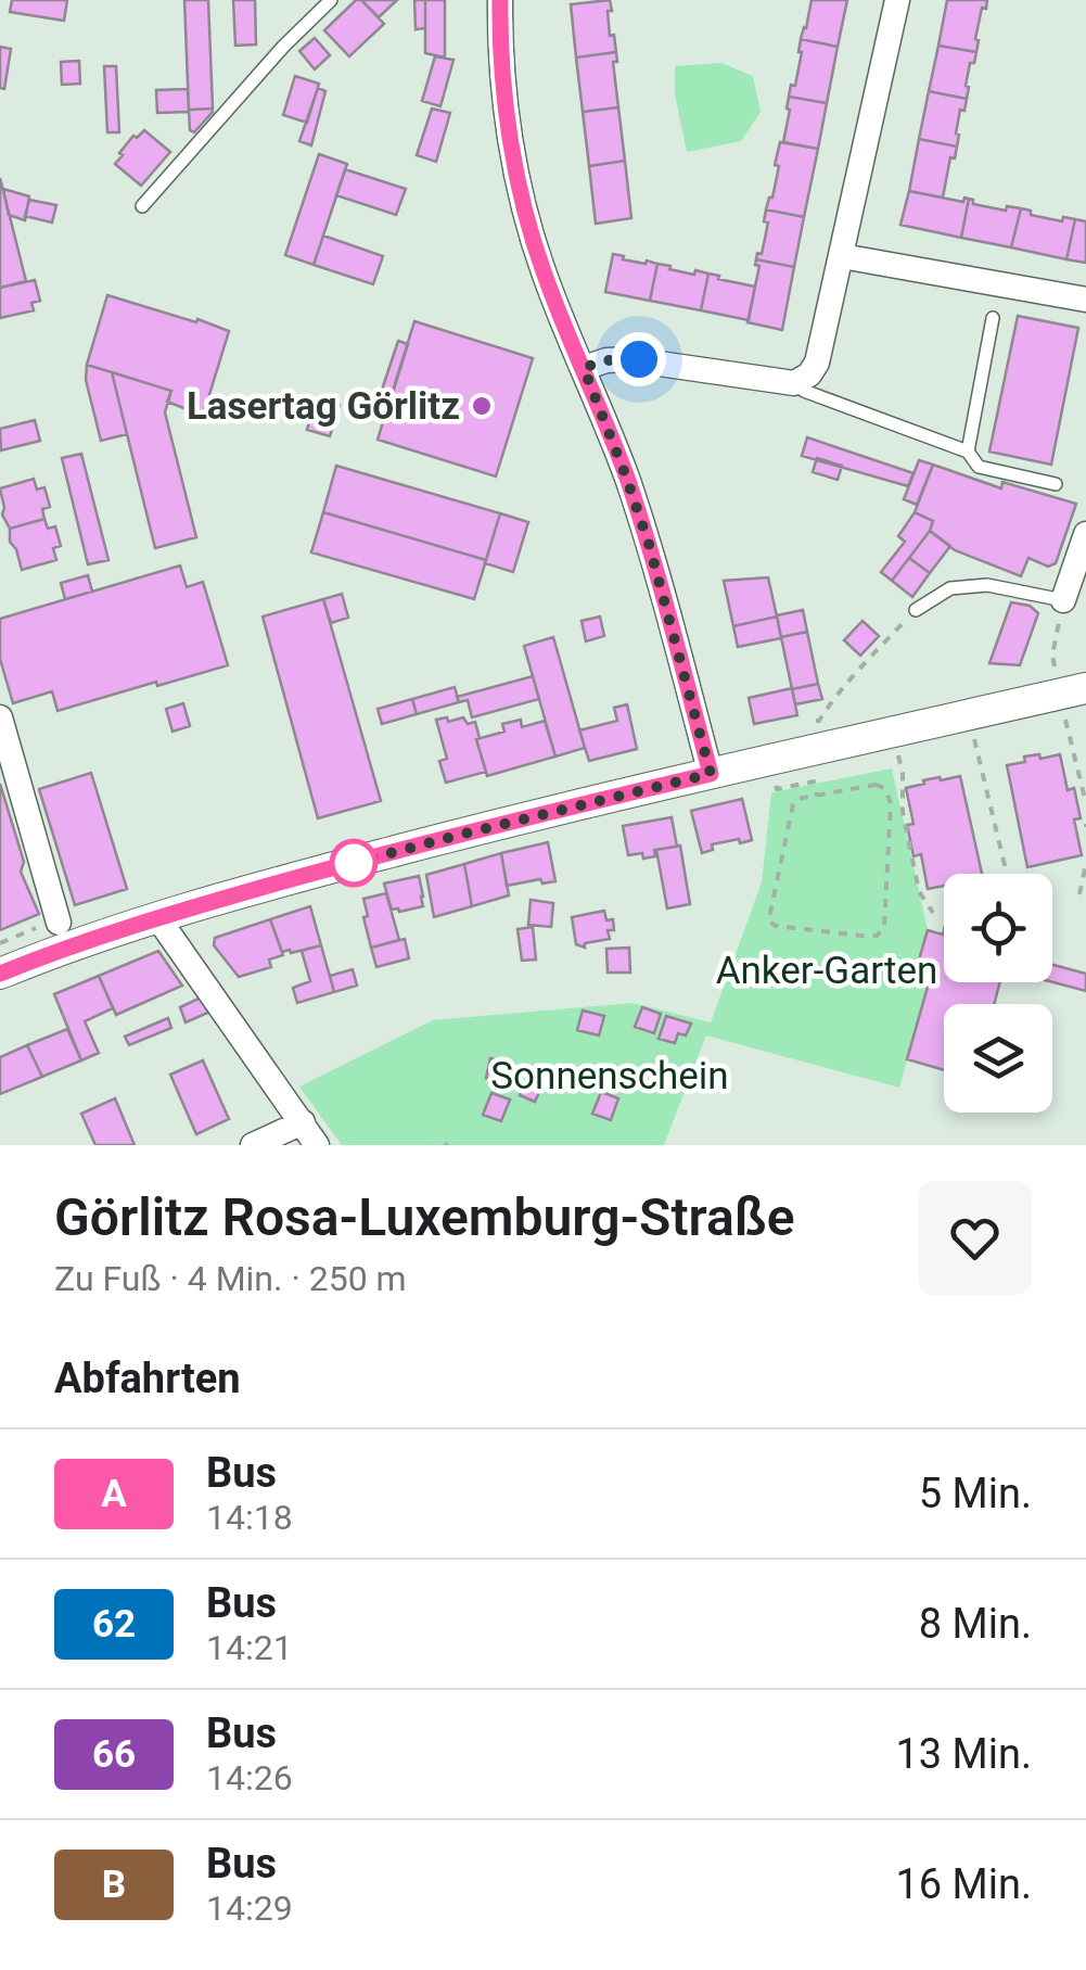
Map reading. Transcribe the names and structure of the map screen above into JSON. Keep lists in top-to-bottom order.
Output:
{
  "parks": ["Anker-Garten", "Sonnenschein"],
  "places": ["Lasertag Görlitz"],
  "lines": ["bus line A"],
  "page": {
    "heading": [
      ["Görlitz Rosa-Luxemburg-Straße", "Zu Fuß · 4 Min. · 250 m"],
      "Abfahrten"
    ],
    "list": [
      {
        "mark": "A",
        "name": "Bus",
        "note": "14:18",
        "value": "5 Min."
      },
      {
        "mark": "62",
        "name": "Bus",
        "note": "14:21",
        "value": "8 Min."
      },
      {
        "mark": "66",
        "name": "Bus",
        "note": "14:26",
        "value": "13 Min."
      },
      {
        "mark": "B",
        "name": "Bus",
        "note": "14:29",
        "value": "16 Min."
      }
    ]
  }
}
